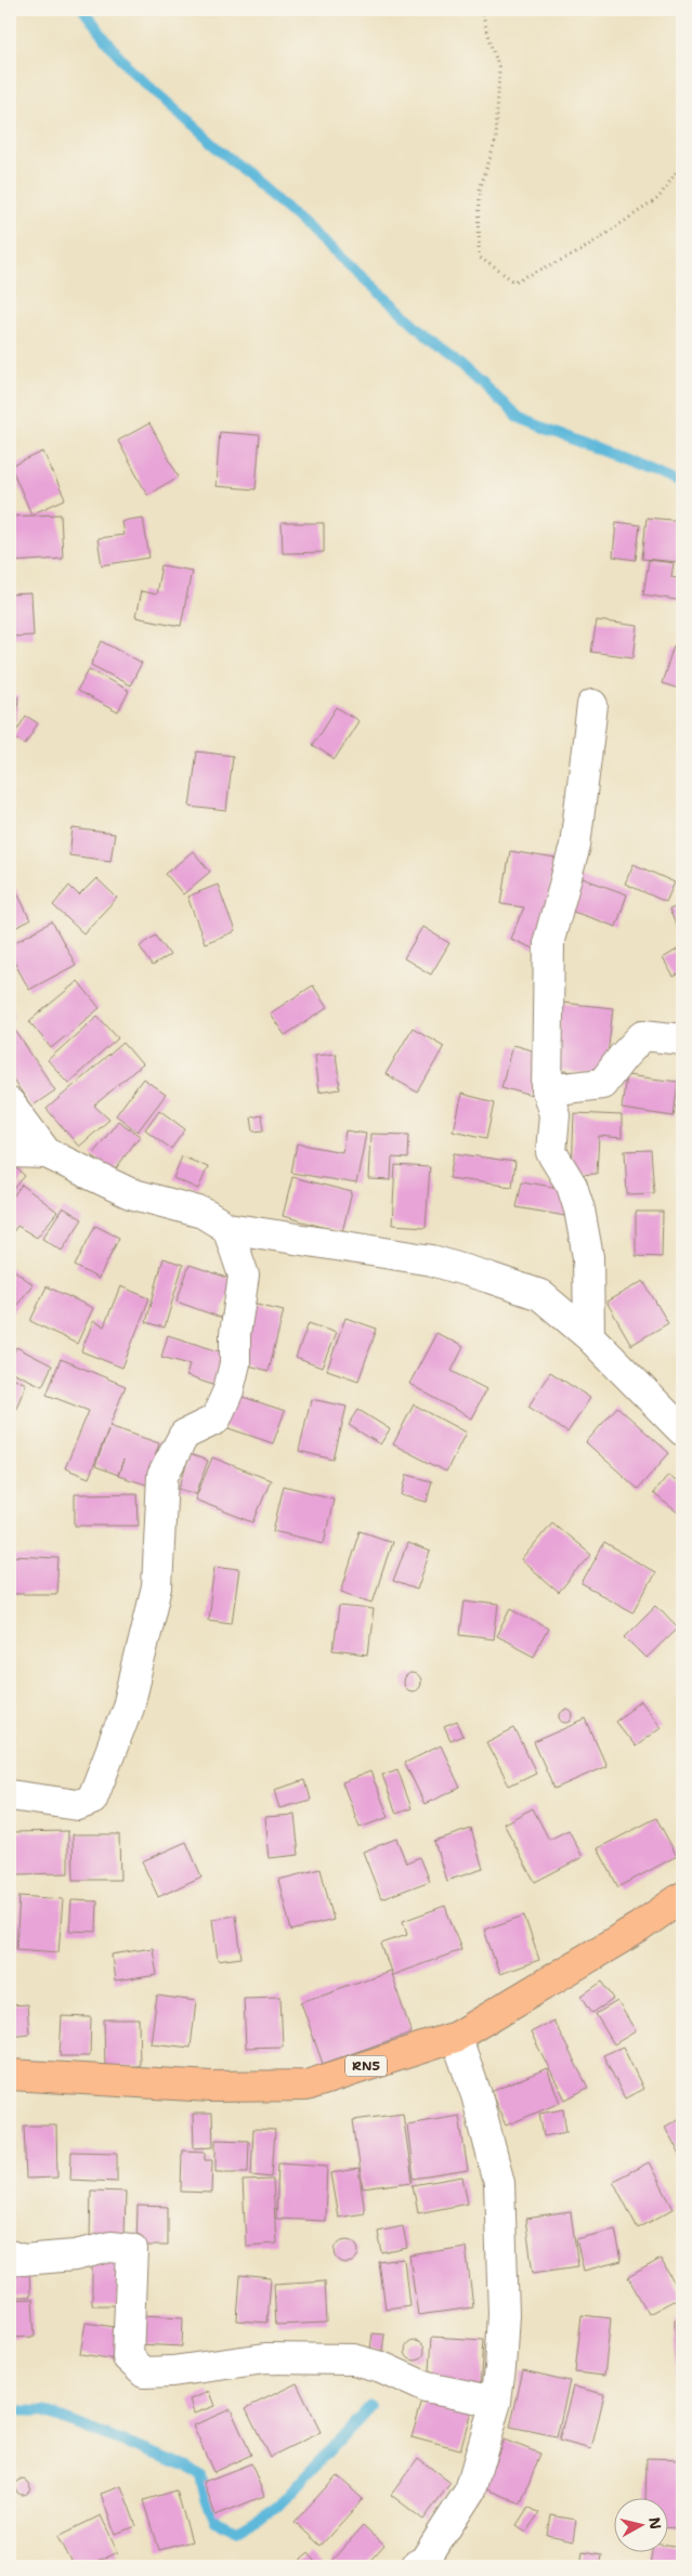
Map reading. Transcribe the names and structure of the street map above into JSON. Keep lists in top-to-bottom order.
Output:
{
  "streets": {
    "highway": ["RN5"]
  },
  "north": "right"
}
